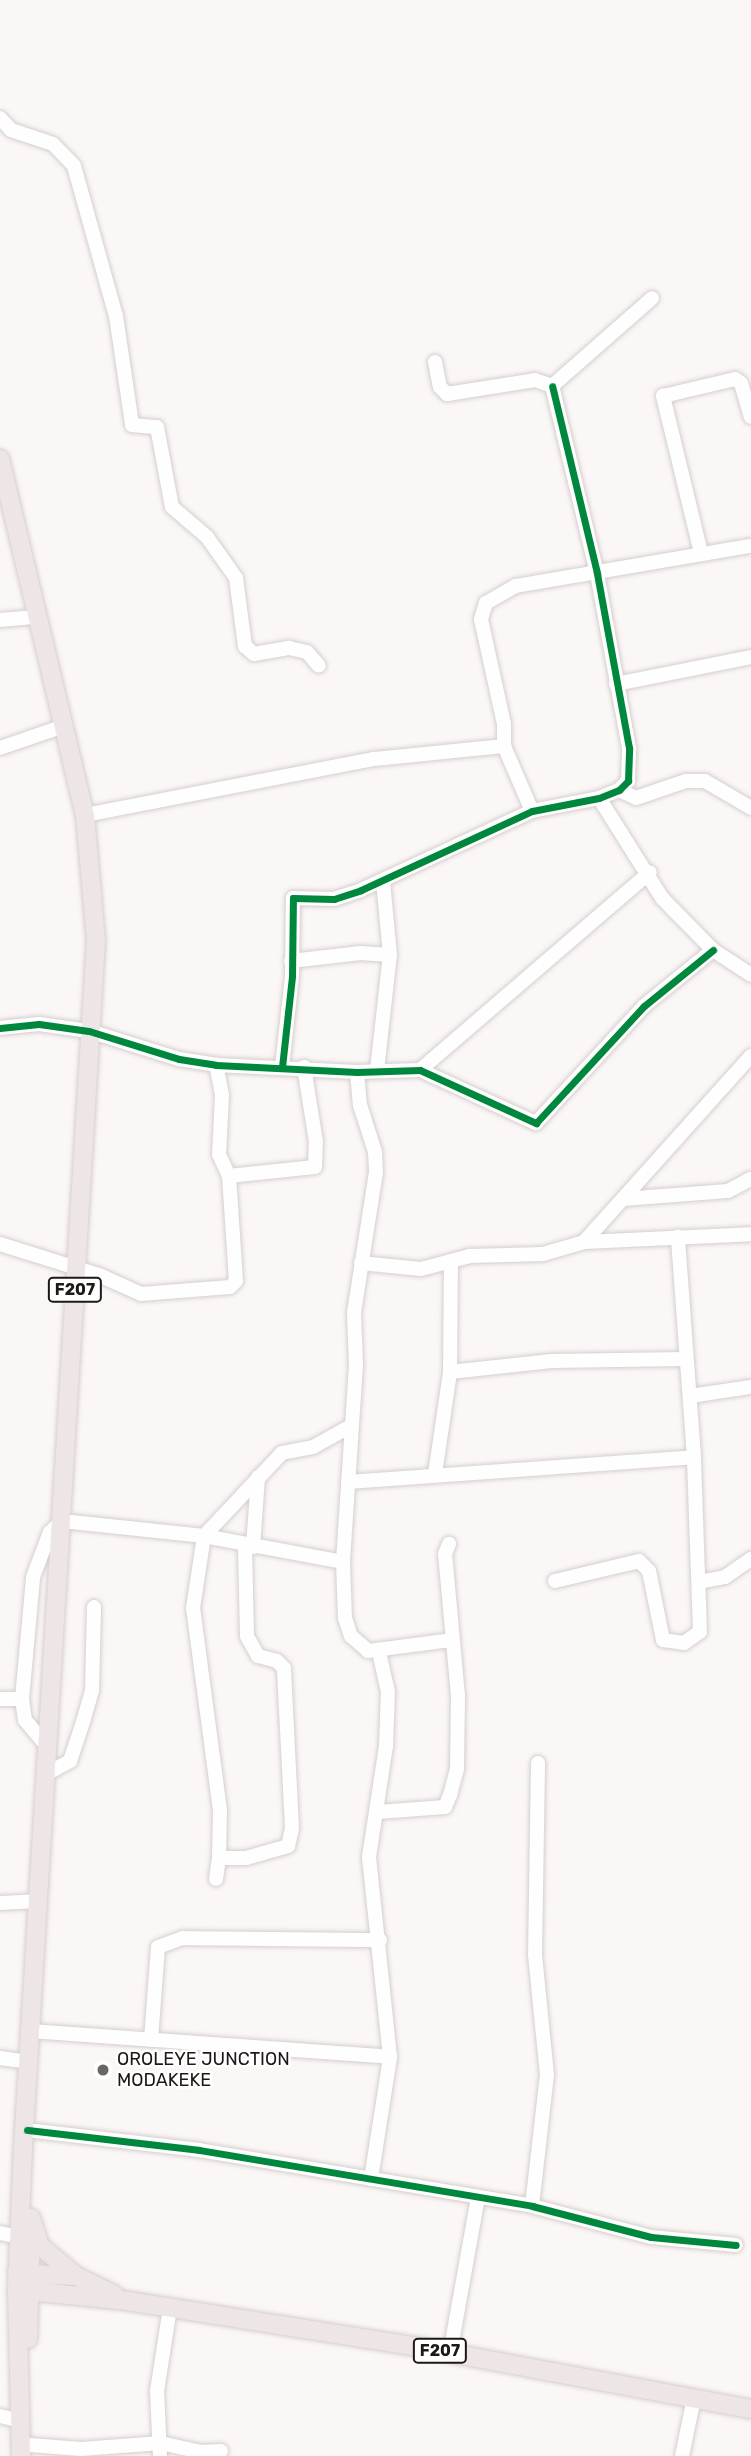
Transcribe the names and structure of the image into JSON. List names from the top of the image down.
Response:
{
  "streets": {
    "main road": ["F207"]
  },
  "places": ["OROLEYE JUNCTION MODAKEKE"]
}
